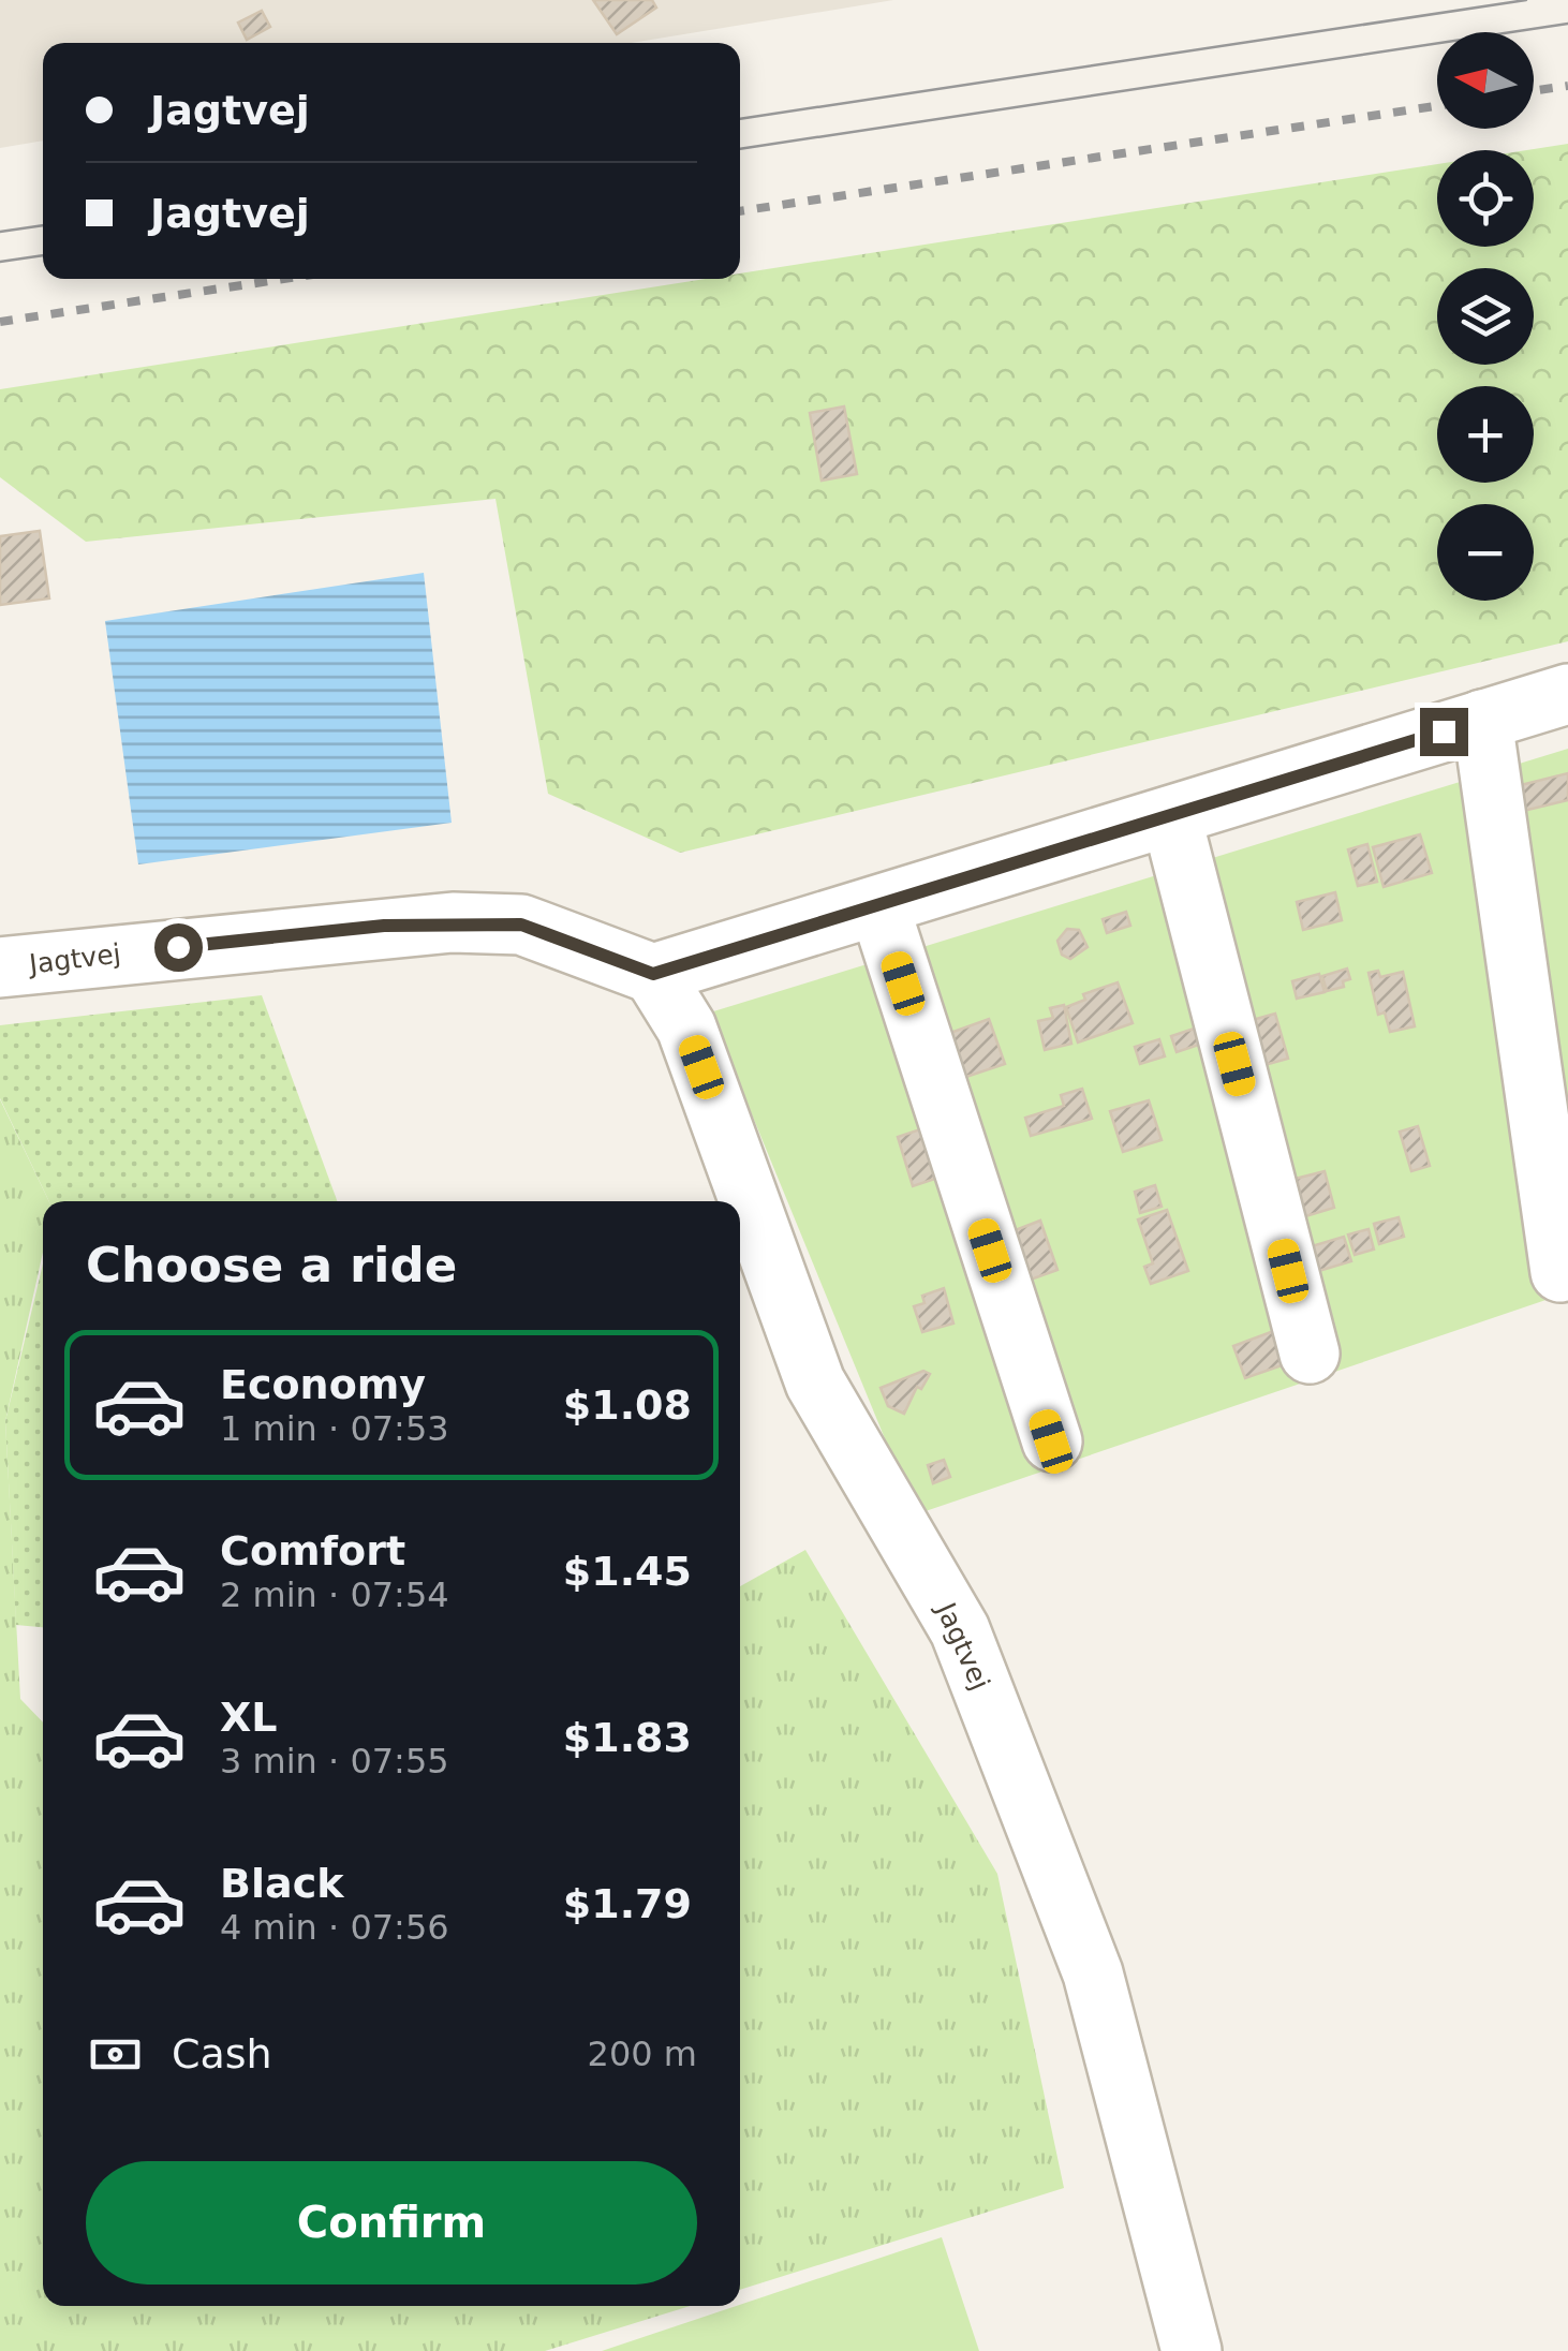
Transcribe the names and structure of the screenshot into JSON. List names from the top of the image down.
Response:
{
  "streets": {
    "street": ["Jagtvej"]
  },
  "north": "left",
  "page": {
    "map_buttons": ["+", "−"],
    "banner": ["Jagtvej", "Jagtvej"],
    "heading": "Choose a ride",
    "list": [
      {
        "name": "Economy",
        "note": "1 min · 07:53",
        "value": "$1.08"
      },
      {
        "name": "Comfort",
        "note": "2 min · 07:54",
        "value": "$1.45"
      },
      {
        "name": "XL",
        "note": "3 min · 07:55",
        "value": "$1.83"
      },
      {
        "name": "Black",
        "note": "4 min · 07:56",
        "value": "$1.79"
      }
    ],
    "pay": ["Cash", "200 m"],
    "buttons": "Confirm"
  }
}
